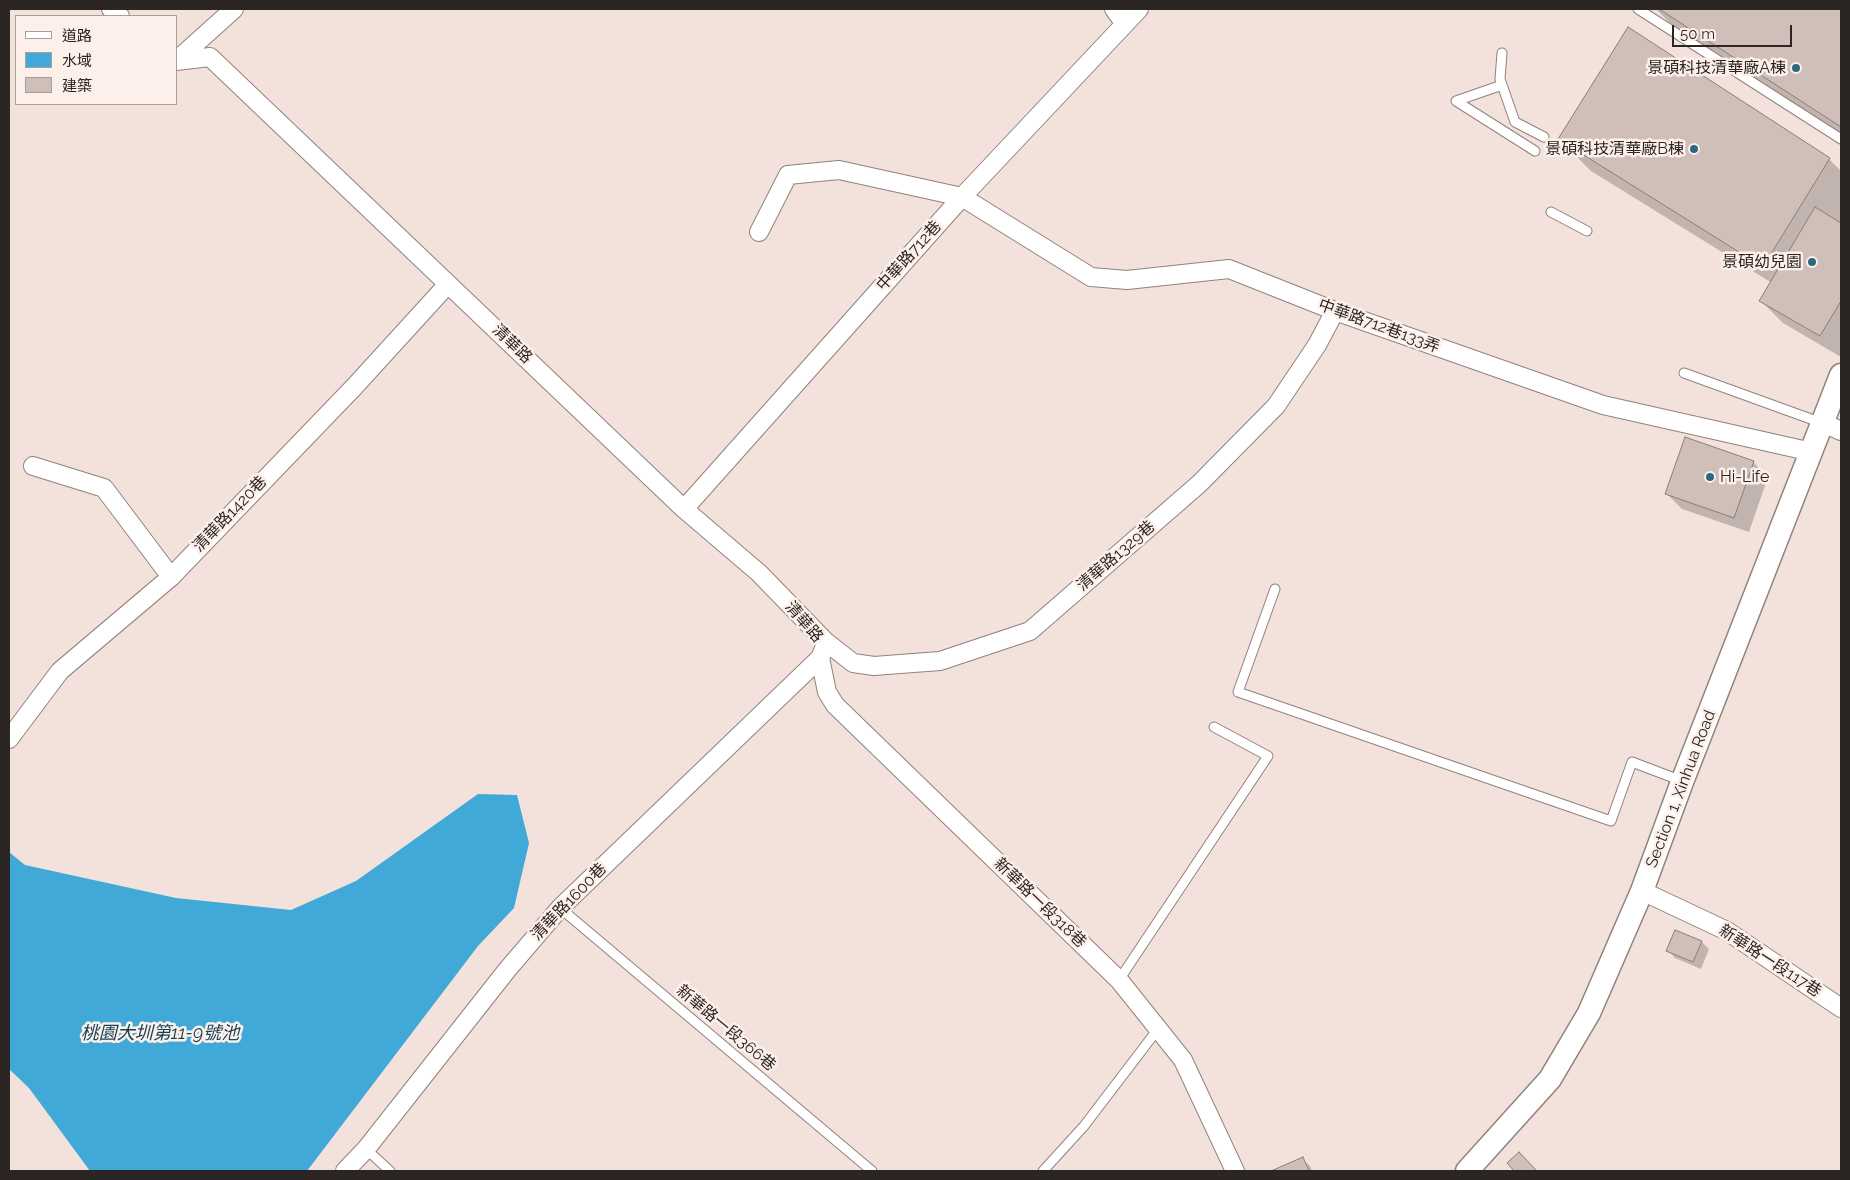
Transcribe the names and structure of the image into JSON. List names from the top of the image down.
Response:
{
  "streets": {
    "street": [
      "中華路712巷",
      "中華路712巷133弄",
      "清華路",
      "清華路1420巷",
      "清華路1329巷",
      "Section 1, Xinhua Road",
      "清華路1600巷",
      "新華路一段318巷",
      "新華路一段117巷"
    ],
    "lane": ["新華路一段366巷"]
  },
  "crossings": [
    ["中華路712巷", "中華路712巷133弄"],
    ["中華路712巷", "清華路"],
    ["中華路712巷133弄", "清華路1329巷"],
    ["中華路712巷133弄", "Section 1, Xinhua Road"],
    ["清華路", "清華路1420巷"],
    ["清華路", "清華路1329巷"],
    ["清華路", "清華路1600巷"],
    ["清華路", "新華路一段318巷"],
    ["Section 1, Xinhua Road", "新華路一段117巷"],
    ["清華路1600巷", "新華路一段318巷"],
    ["清華路1600巷", "新華路一段366巷"]
  ],
  "water": ["桃園大圳第11-9號池"],
  "places": [
    "景碩科技清華廠A棟",
    "景碩科技清華廠B棟",
    "景碩幼兒園",
    "Hi-Life"
  ],
  "legend": ["道路", "水域", "建築"],
  "scale_bar": "50 m"
}
